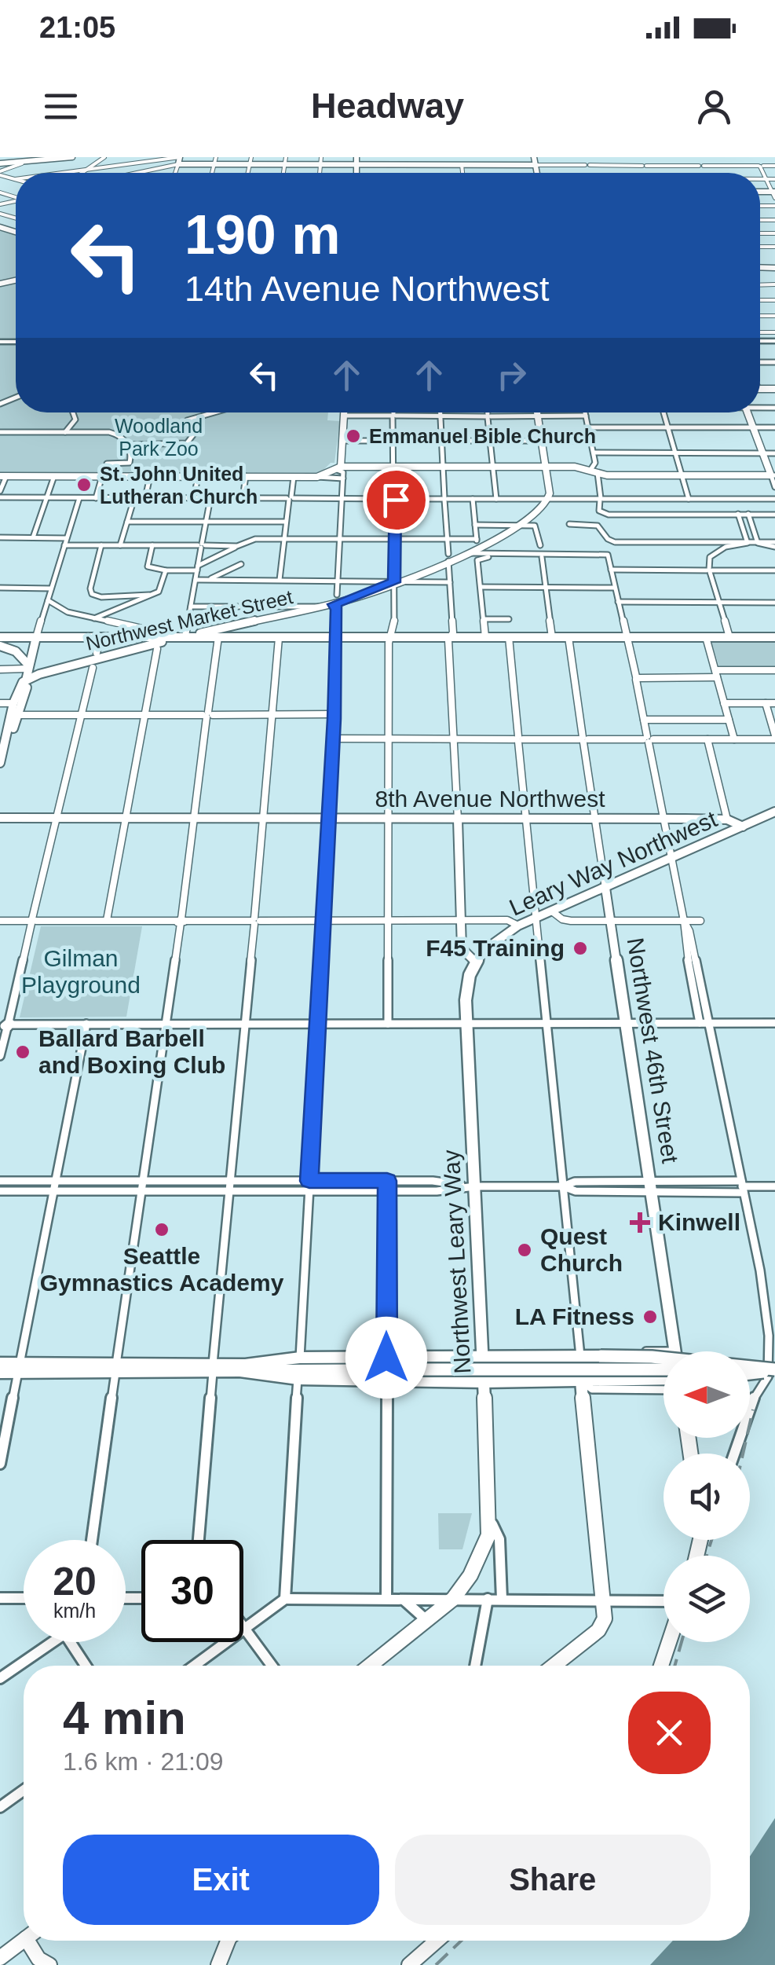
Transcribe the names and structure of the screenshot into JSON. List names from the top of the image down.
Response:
{
  "streets": {
    "street": [
      "Northwest Market Street",
      "8th Avenue Northwest",
      "Leary Way Northwest",
      "Northwest 46th Street",
      "Northwest Leary Way"
    ]
  },
  "crossings": [
    ["8th Avenue Northwest", "Leary Way Northwest"],
    ["8th Avenue Northwest", "Northwest 46th Street"],
    ["Leary Way Northwest", "Northwest 46th Street"],
    ["Leary Way Northwest", "Northwest Leary Way"]
  ],
  "parks": ["Woodland Park Zoo", "Gilman Playground"],
  "places": {
    "other": [
      "Emmanuel Bible Church",
      "St. John United Lutheran Church",
      "F45 Training",
      "Ballard Barbell and Boxing Club",
      "Seattle Gymnastics Academy",
      "Quest Church",
      "LA Fitness"
    ],
    "health": ["Kinwell"]
  },
  "north": "left",
  "page": {
    "status": "21:05",
    "header": "Headway",
    "turn": ["190 m", "14th Avenue Northwest"],
    "speed": "20 km/h",
    "limit": "30",
    "heading": ["4 min", "1.6 km · 21:09"],
    "buttons": ["Exit", "Share"]
  }
}
